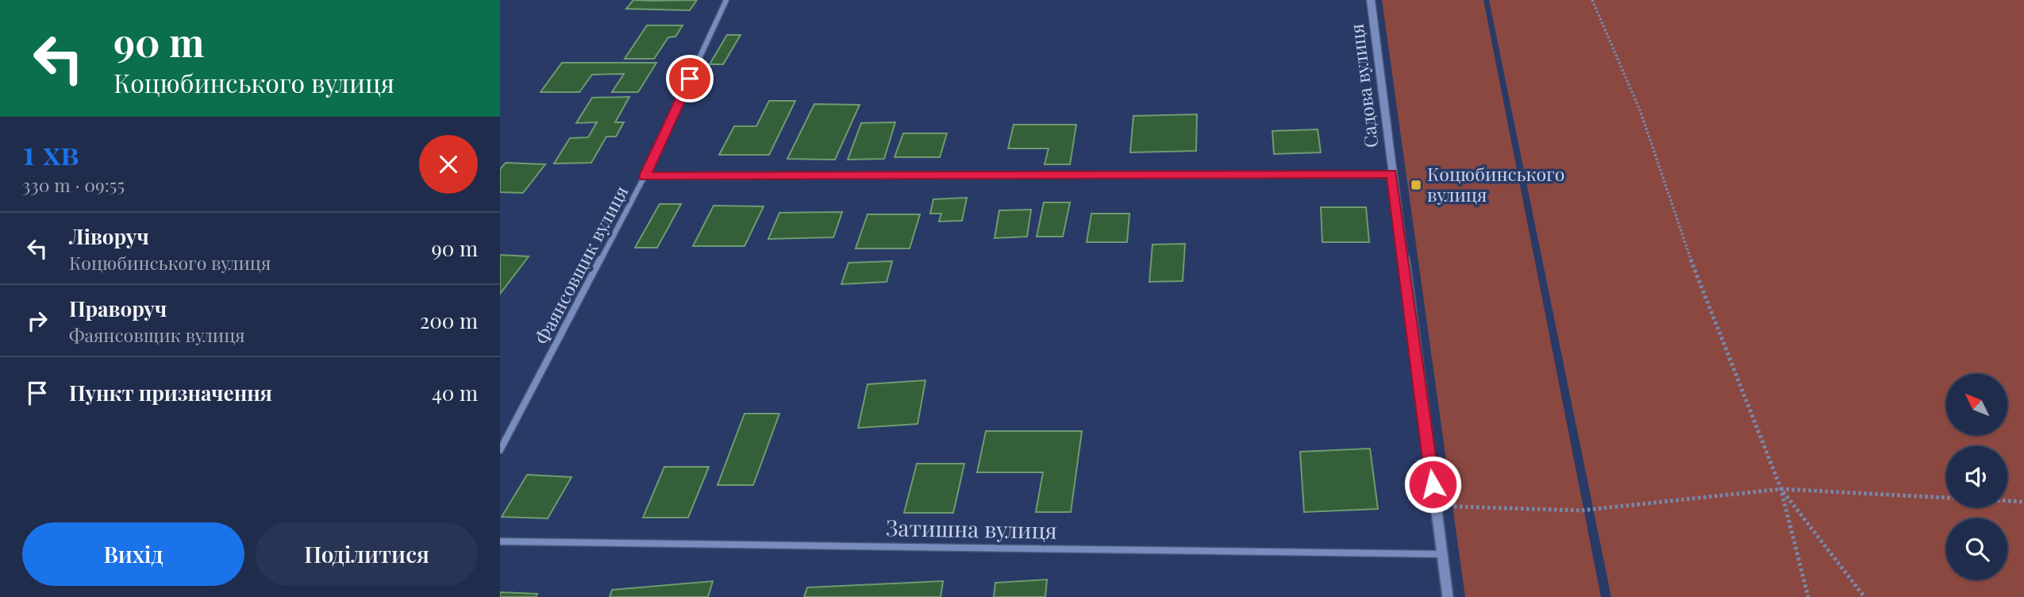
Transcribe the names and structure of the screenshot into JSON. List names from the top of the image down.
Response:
{
  "streets": {
    "street": ["Садова вулиця", "Фаянсовщик вулиця", "Затишна вулиця"]
  },
  "crossings": [
    ["Садова вулиця", "Затишна вулиця"]
  ],
  "places": {
    "transit": ["Коцюбинського вулиця"]
  },
  "north": "top left",
  "page": {
    "turn": ["90 m", "Коцюбинського вулиця"],
    "heading": ["1 хв", "330 m · 09:55"],
    "list": [
      {
        "name": "Ліворуч",
        "note": "Коцюбинського вулиця",
        "value": "90 m"
      },
      {
        "name": "Праворуч",
        "note": "Фаянсовщик вулиця",
        "value": "200 m"
      },
      {
        "name": "Пункт призначення",
        "value": "40 m"
      }
    ],
    "buttons": ["Вихід", "Поділитися"]
  }
}
